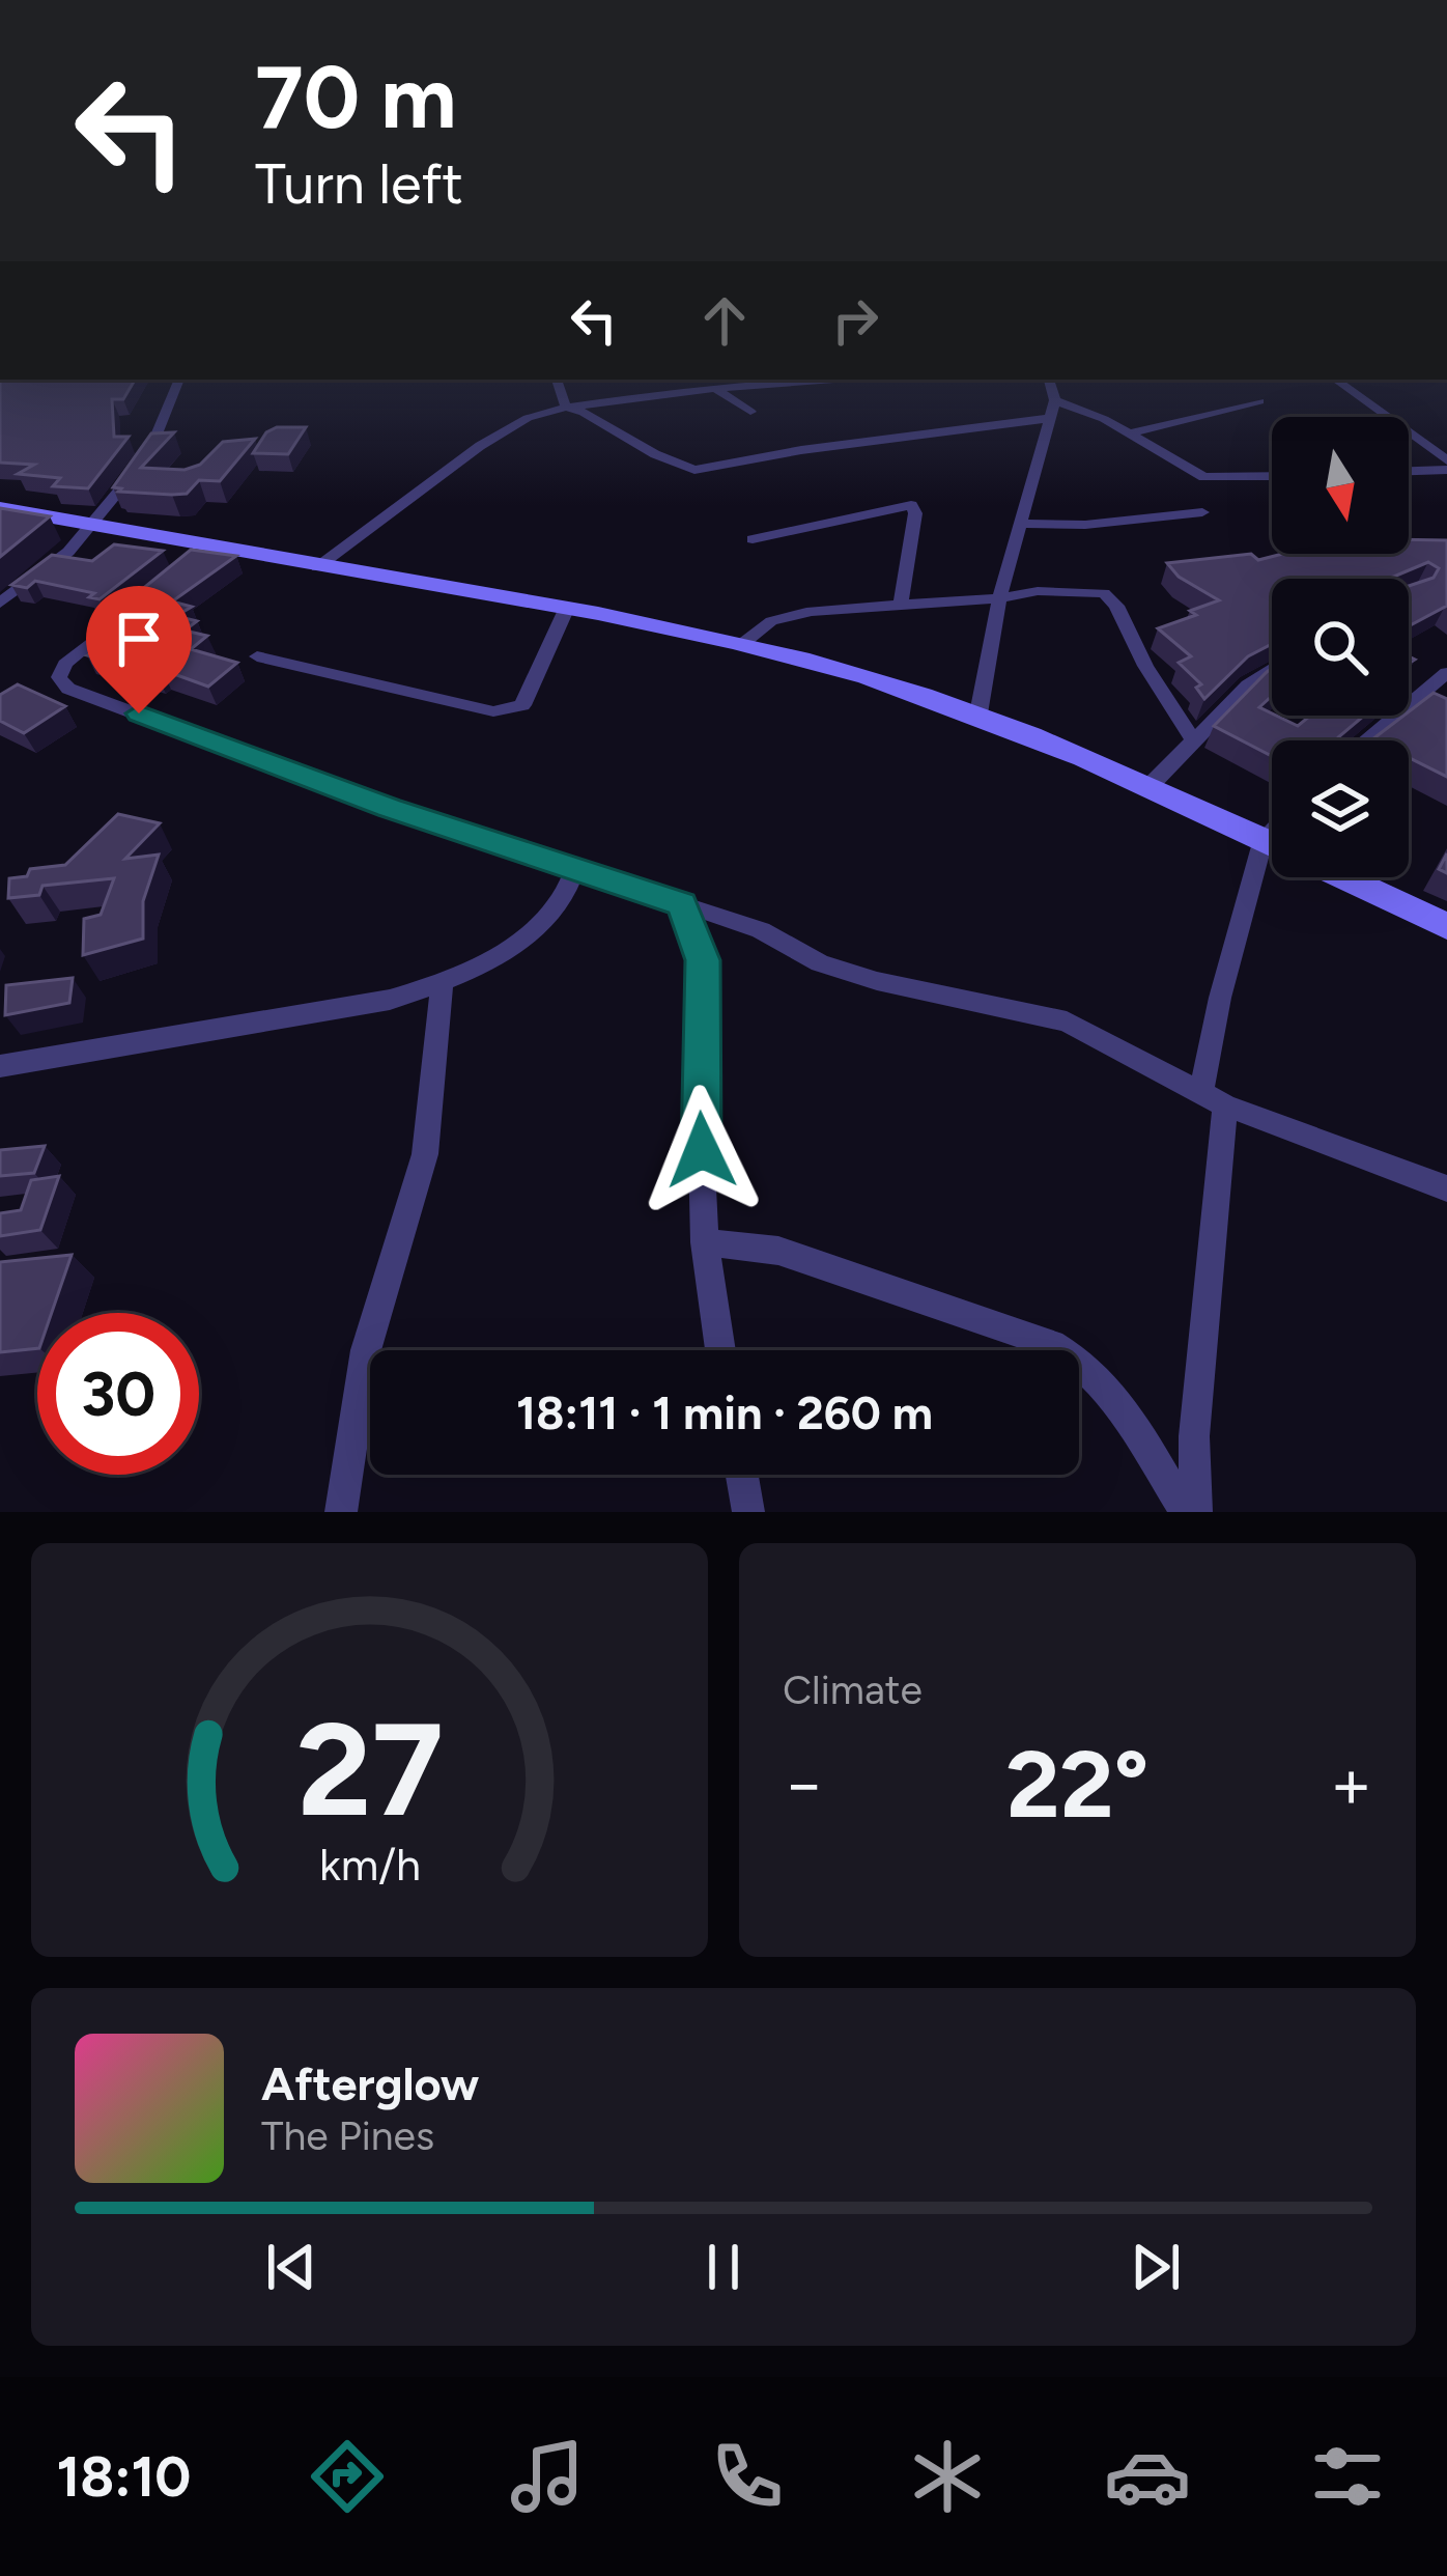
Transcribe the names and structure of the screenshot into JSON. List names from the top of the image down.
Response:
{
  "north": "bottom",
  "page": {
    "turn": ["70 m", "Turn left"],
    "limit": "30",
    "trip": "18:11 · 1 min · 260 m",
    "tile": "Climate",
    "heat": ["−", "22°", "+"],
    "song": ["Afterglow", "The Pines"],
    "tabs": "18:10",
    "gauge": ["27", "km/h"]
  }
}
